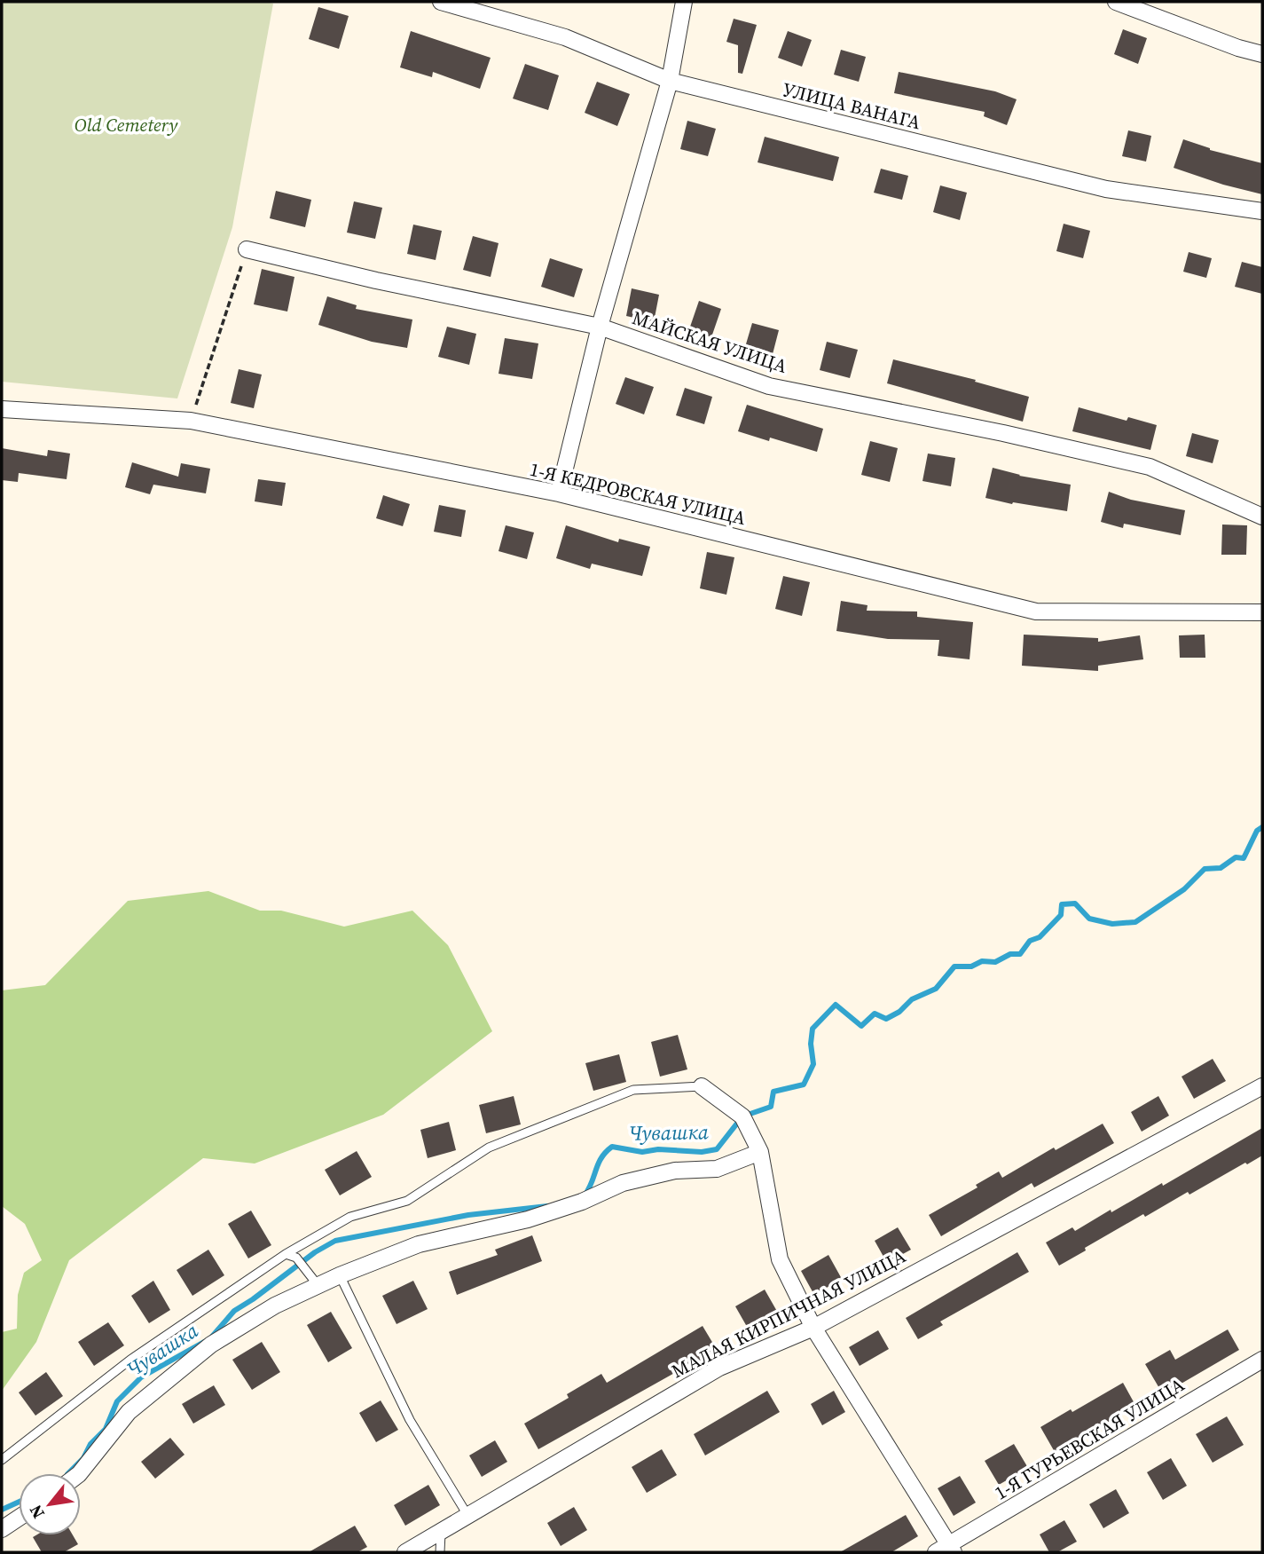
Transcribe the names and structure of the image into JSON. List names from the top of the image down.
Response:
{
  "streets": {
    "street": [
      "УЛИЦА ВАНАГА",
      "МАЙСКАЯ УЛИЦА",
      "1-Я КЕДРОВСКАЯ УЛИЦА",
      "МАЛАЯ КИРПИЧНАЯ УЛИЦА",
      "1-Я ГУРЬЕВСКАЯ УЛИЦА"
    ]
  },
  "water": ["Чувашка"],
  "parks": ["Old Cemetery"],
  "north": "bottom left"
}
